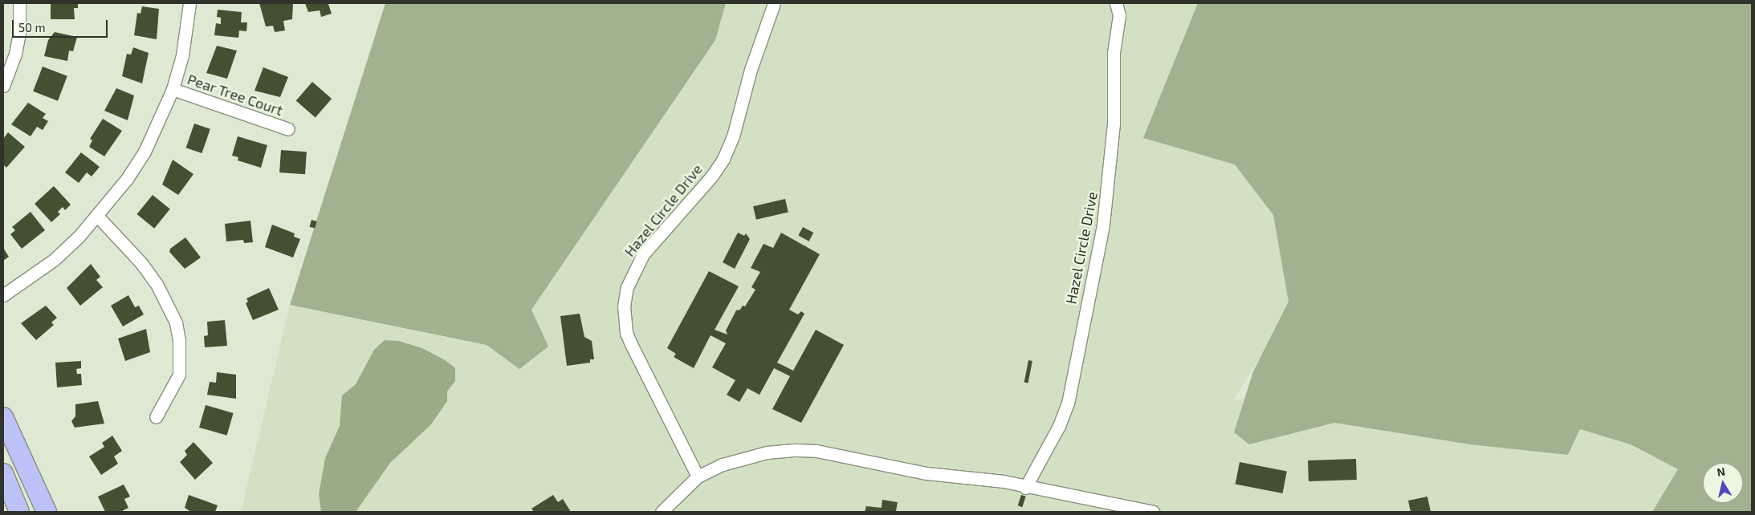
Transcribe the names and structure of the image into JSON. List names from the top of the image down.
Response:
{
  "streets": {
    "street": ["Pear Tree Court", "Hazel Circle Drive"]
  },
  "scale_bar": "50 m",
  "north": "top"
}
